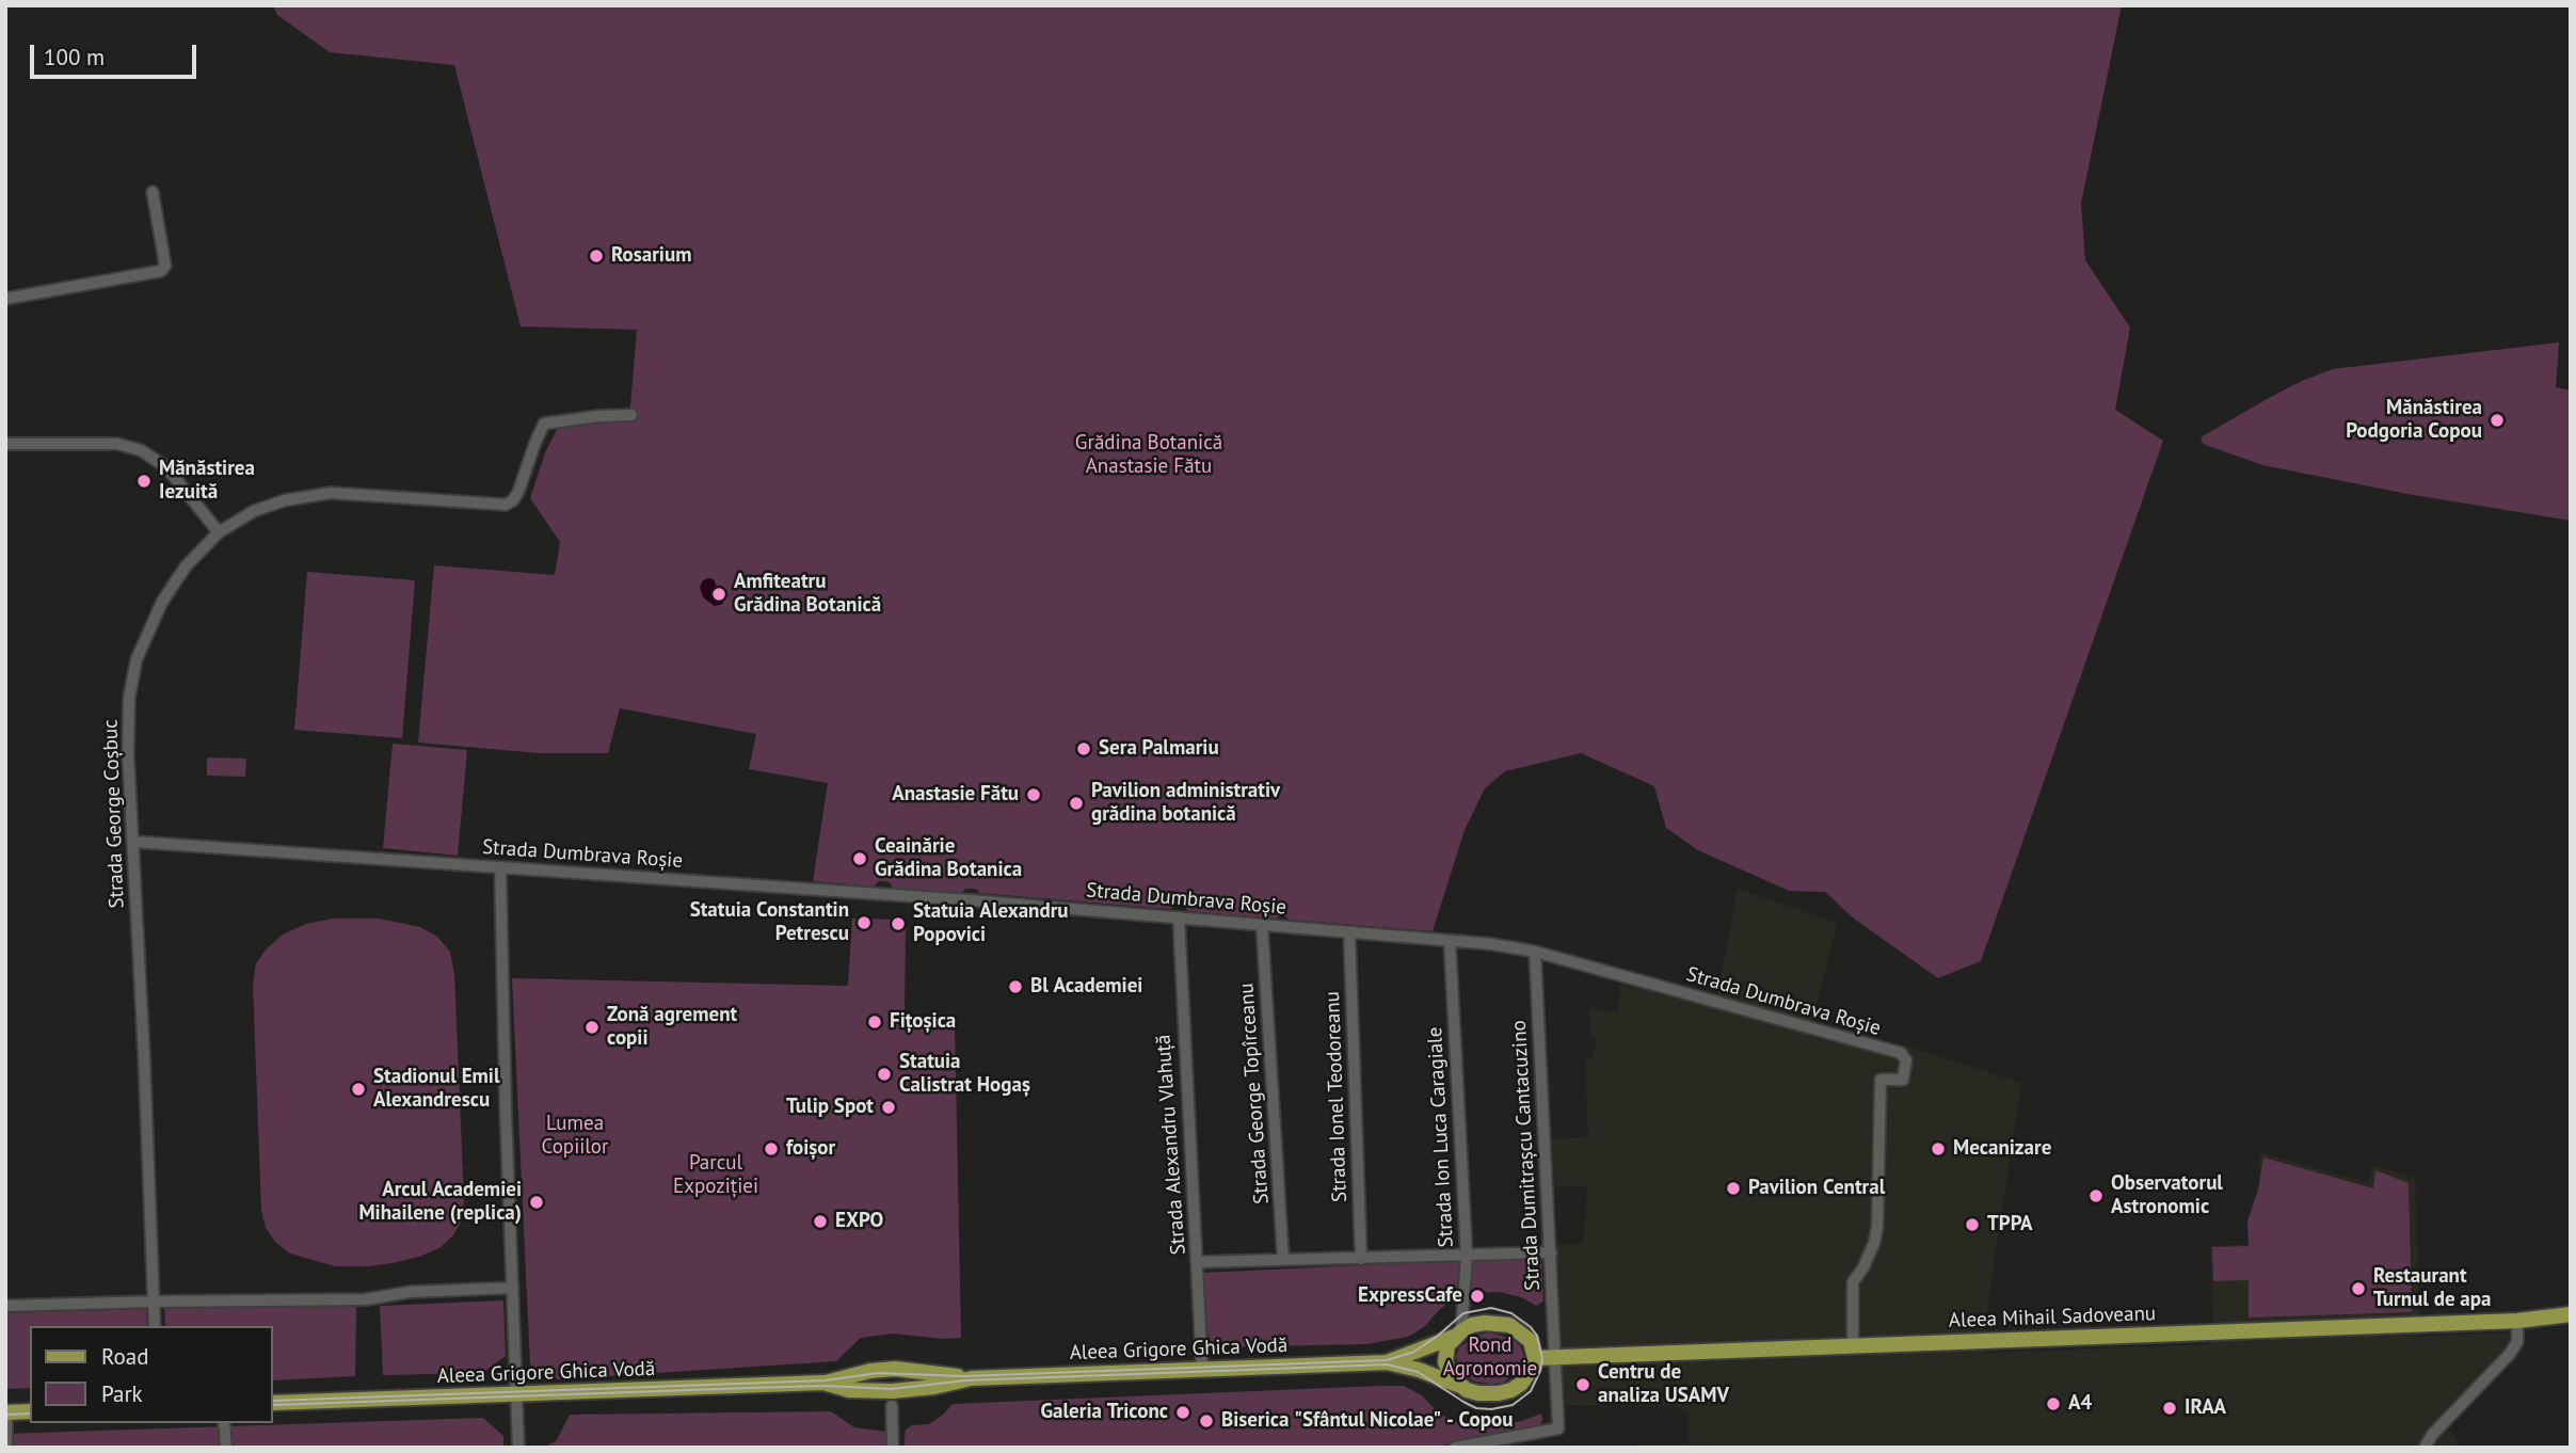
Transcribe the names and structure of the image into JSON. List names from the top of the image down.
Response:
{
  "streets": {
    "main road": ["Aleea Mihail Sadoveanu", "Aleea Grigore Ghica Vodă"],
    "street": [
      "Strada George Coșbuc",
      "Strada Dumbrava Roșie",
      "Strada George Topîrceanu",
      "Strada Ionel Teodoreanu",
      "Strada Ion Luca Caragiale",
      "Strada Alexandru Vlahuță",
      "Strada Dumitrașcu Cantacuzino"
    ]
  },
  "crossings": [
    ["Strada George Coșbuc", "Strada Dumbrava Roșie"],
    ["Strada Dumbrava Roșie", "Strada George Topîrceanu"],
    ["Strada Dumbrava Roșie", "Strada Ionel Teodoreanu"],
    ["Strada Dumbrava Roșie", "Strada Ion Luca Caragiale"],
    ["Strada Dumbrava Roșie", "Strada Alexandru Vlahuță"],
    ["Strada Dumbrava Roșie", "Strada Dumitrașcu Cantacuzino"],
    ["Strada Dumbrava Roșie", "Aleea Mihail Sadoveanu"],
    ["Strada Ion Luca Caragiale", "Aleea Mihail Sadoveanu"],
    ["Strada Ion Luca Caragiale", "Aleea Grigore Ghica Vodă"],
    ["Strada Alexandru Vlahuță", "Aleea Grigore Ghica Vodă"],
    ["Strada Dumitrașcu Cantacuzino", "Aleea Mihail Sadoveanu"],
    ["Aleea Mihail Sadoveanu", "Aleea Grigore Ghica Vodă"]
  ],
  "parks": [
    "Grădina Botanică Anastasie Fătu",
    "Lumea Copiilor",
    "Parcul Expoziției",
    "Rond Agronomie"
  ],
  "places": [
    "Rosarium",
    "Mănăstirea Podgoria Copou",
    "Mănăstirea Iezuită",
    "Amfiteatru Grădina Botanică",
    "Sera Palmariu",
    "Anastasie Fătu",
    "Pavilion administrativ grădina botanică",
    "Ceainărie Grădina Botanica",
    "Statuia Constantin Petrescu",
    "Statuia Alexandru Popovici",
    "Bl Academiei",
    "Fițoșica",
    "Zonă agrement copii",
    "Statuia Calistrat Hogaș",
    "Stadionul Emil Alexandrescu",
    "Tulip Spot",
    "foișor",
    "Mecanizare",
    "Pavilion Central",
    "Observatorul Astronomic",
    "Arcul Academiei Mihailene (replica)",
    "EXPO",
    "TPPA",
    "Restaurant Turnul de apa",
    "ExpressCafe",
    "Centru de analiza USAMV",
    "A4",
    "IRAA",
    "Galeria Triconc",
    "Biserica \"Sfântul Nicolae\" - Copou"
  ],
  "legend": ["Road", "Park"],
  "scale_bar": "100 m"
}
